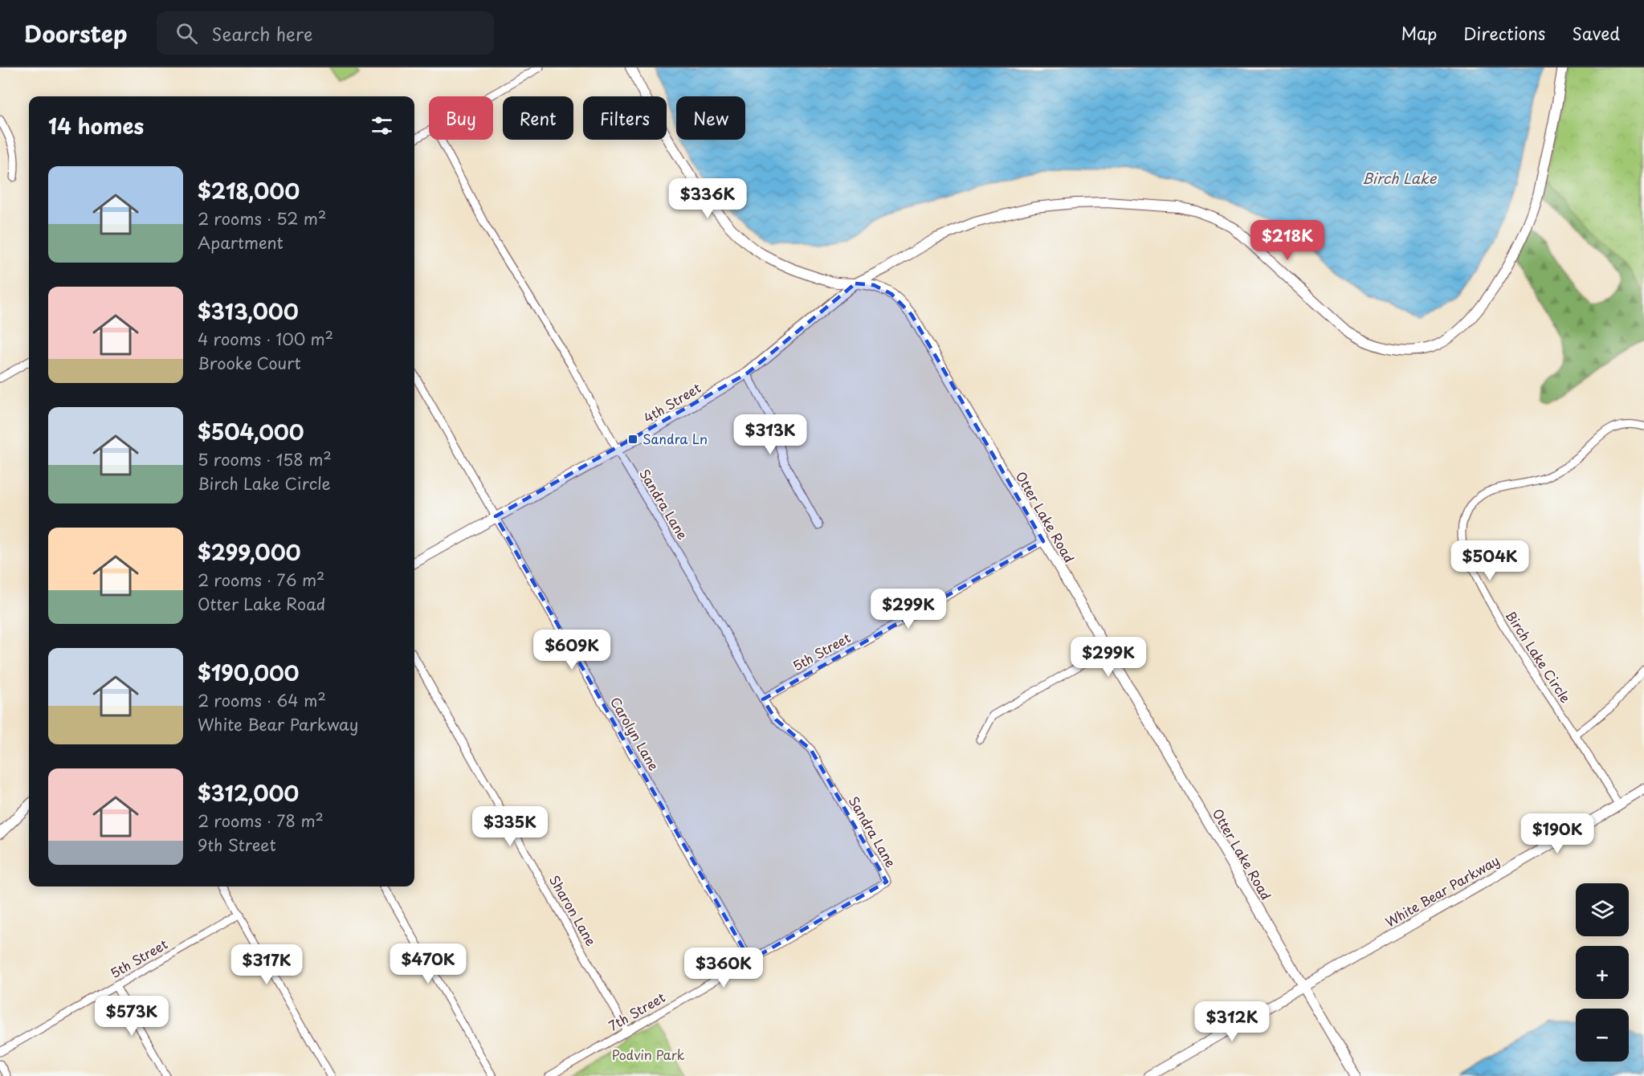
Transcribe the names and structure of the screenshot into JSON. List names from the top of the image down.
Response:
{
  "streets": {
    "street": [
      "4th Street",
      "Sandra Lane",
      "Otter Lake Road",
      "5th Street",
      "Birch Lake Circle",
      "Carolyn Lane",
      "White Bear Parkway",
      "Sharon Lane",
      "7th Street"
    ]
  },
  "crossings": [
    ["4th Street", "Sandra Lane"],
    ["4th Street", "Otter Lake Road"],
    ["4th Street", "Carolyn Lane"],
    ["Sandra Lane", "5th Street"],
    ["Sandra Lane", "7th Street"],
    ["Otter Lake Road", "5th Street"],
    ["Otter Lake Road", "White Bear Parkway"],
    ["Birch Lake Circle", "White Bear Parkway"],
    ["Carolyn Lane", "7th Street"],
    ["Sharon Lane", "7th Street"]
  ],
  "water": ["Birch Lake"],
  "parks": ["Podvin Park"],
  "places": {
    "transit": ["Sandra Ln"]
  },
  "page": {
    "header": "Doorstep",
    "search": "Search here",
    "nav": ["Map", "Directions", "Saved"],
    "chip": [
      "Buy",
      "Rent",
      "Filters",
      "New"
    ],
    "heading": "14 homes",
    "list": [
      {
        "name": "$218,000",
        "note": "2 rooms · 52 m² · Apartment"
      },
      {
        "name": "$313,000",
        "note": "4 rooms · 100 m² · Brooke Court"
      },
      {
        "name": "$504,000",
        "note": "5 rooms · 158 m² · Birch Lake Circle"
      },
      {
        "name": "$299,000",
        "note": "2 rooms · 76 m² · Otter Lake Road"
      },
      {
        "name": "$190,000",
        "note": "2 rooms · 64 m² · White Bear Parkway"
      },
      {
        "name": "$312,000",
        "note": "2 rooms · 78 m² · 9th Street"
      }
    ],
    "price": [
      "$336K",
      "$218K",
      "$313K",
      "$504K",
      "$299K",
      "$609K",
      "$299K",
      "$335K",
      "$190K",
      "$470K",
      "$317K",
      "$360K",
      "$573K",
      "$312K"
    ],
    "map_buttons": ["+", "−"]
  }
}
